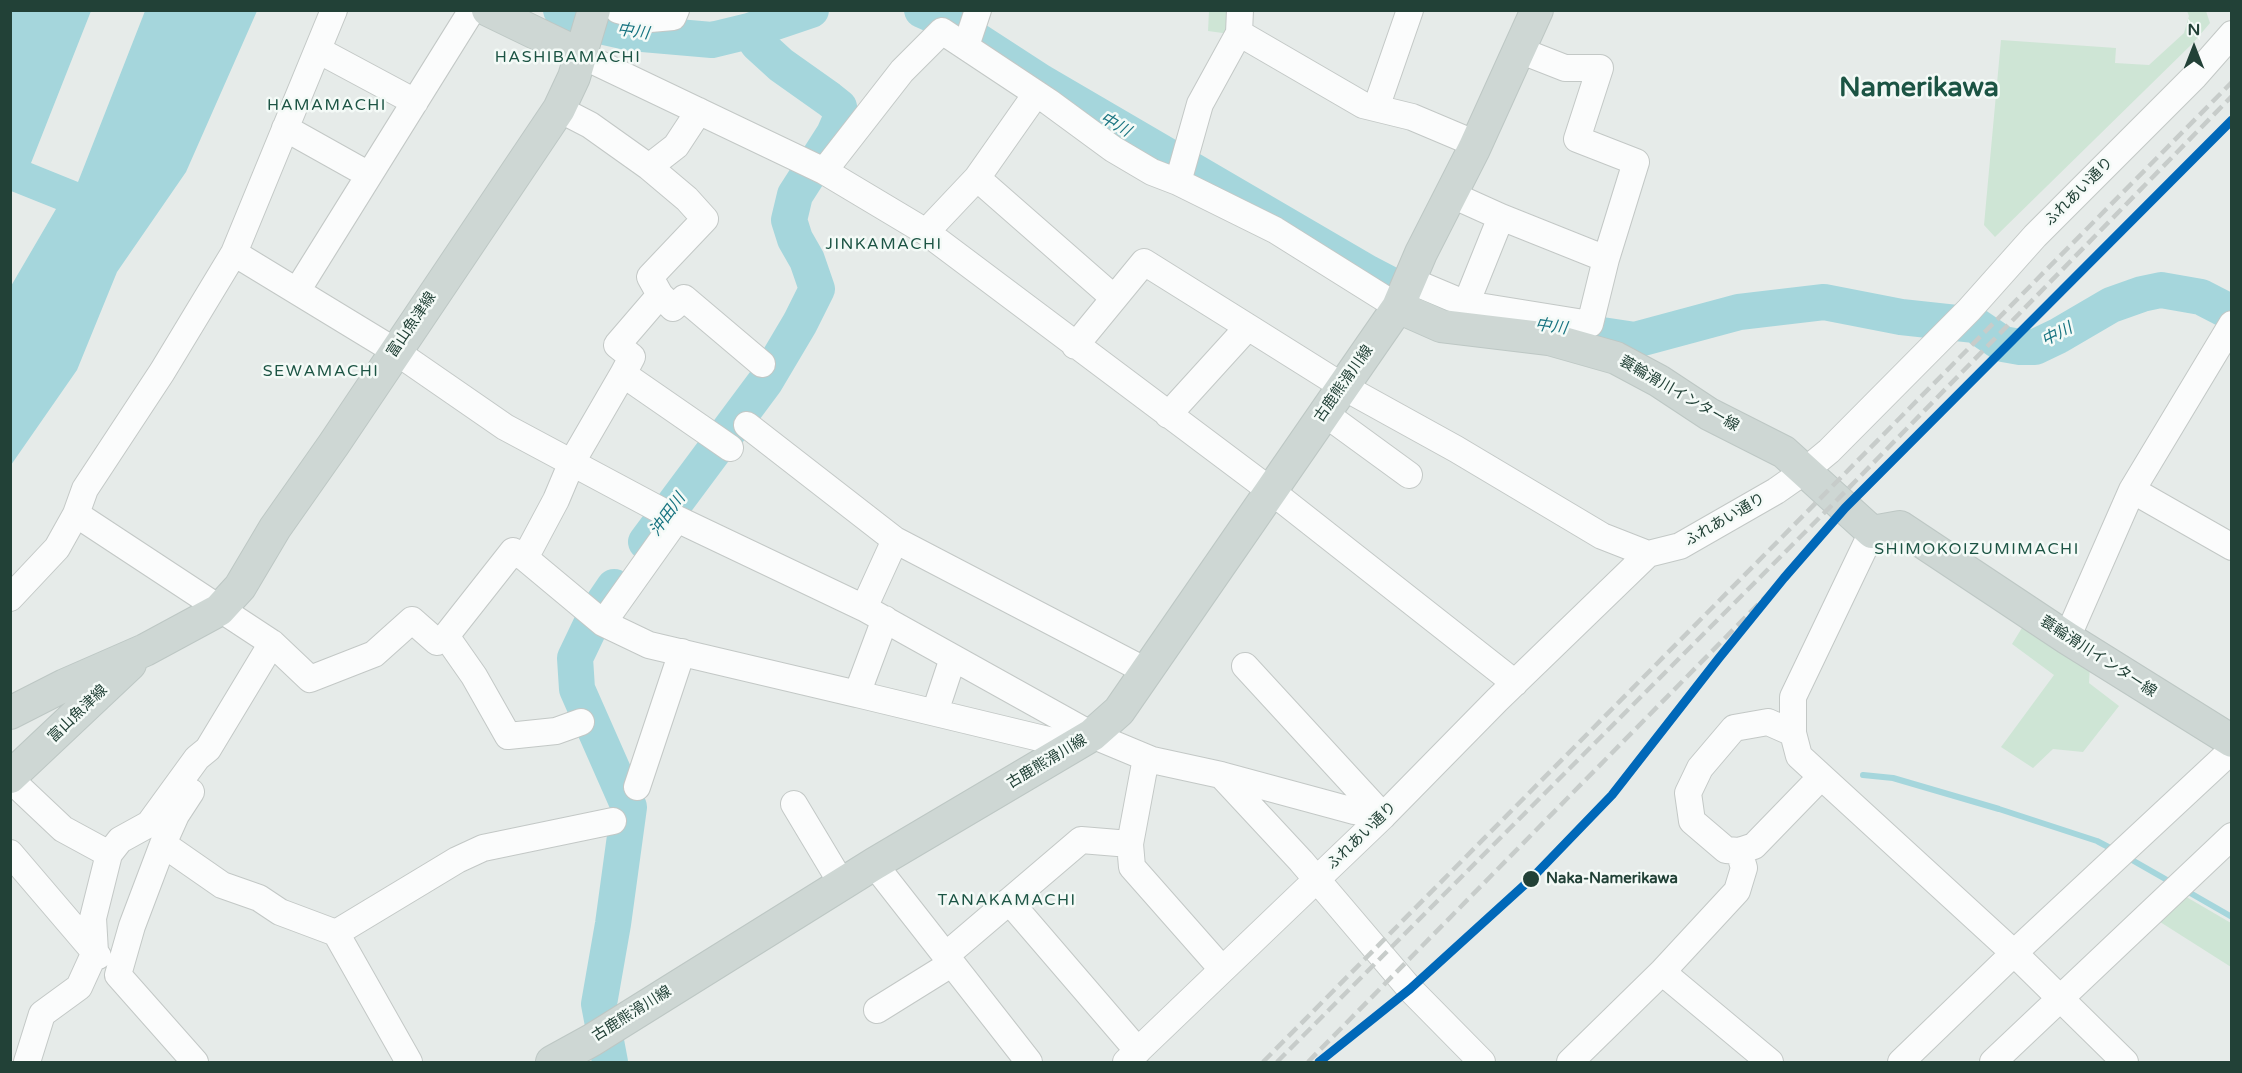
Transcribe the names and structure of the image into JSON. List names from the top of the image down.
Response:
{
  "streets": {
    "main road": ["富山魚津線", "古鹿熊滑川線", "蓑輪滑川インター線"],
    "street": ["ふれあい通り"]
  },
  "crossings": [
    ["ふれあい通り", "蓑輪滑川インター線"],
    ["古鹿熊滑川線", "蓑輪滑川インター線"]
  ],
  "districts": [
    "HASHIBAMACHI",
    "Namerikawa",
    "HAMAMACHI",
    "JINKAMACHI",
    "SEWAMACHI",
    "SHIMOKOIZUMIMACHI",
    "TANAKAMACHI"
  ],
  "water": ["中川", "沖田川"],
  "places": ["Naka-Namerikawa"],
  "north": "top"
}
